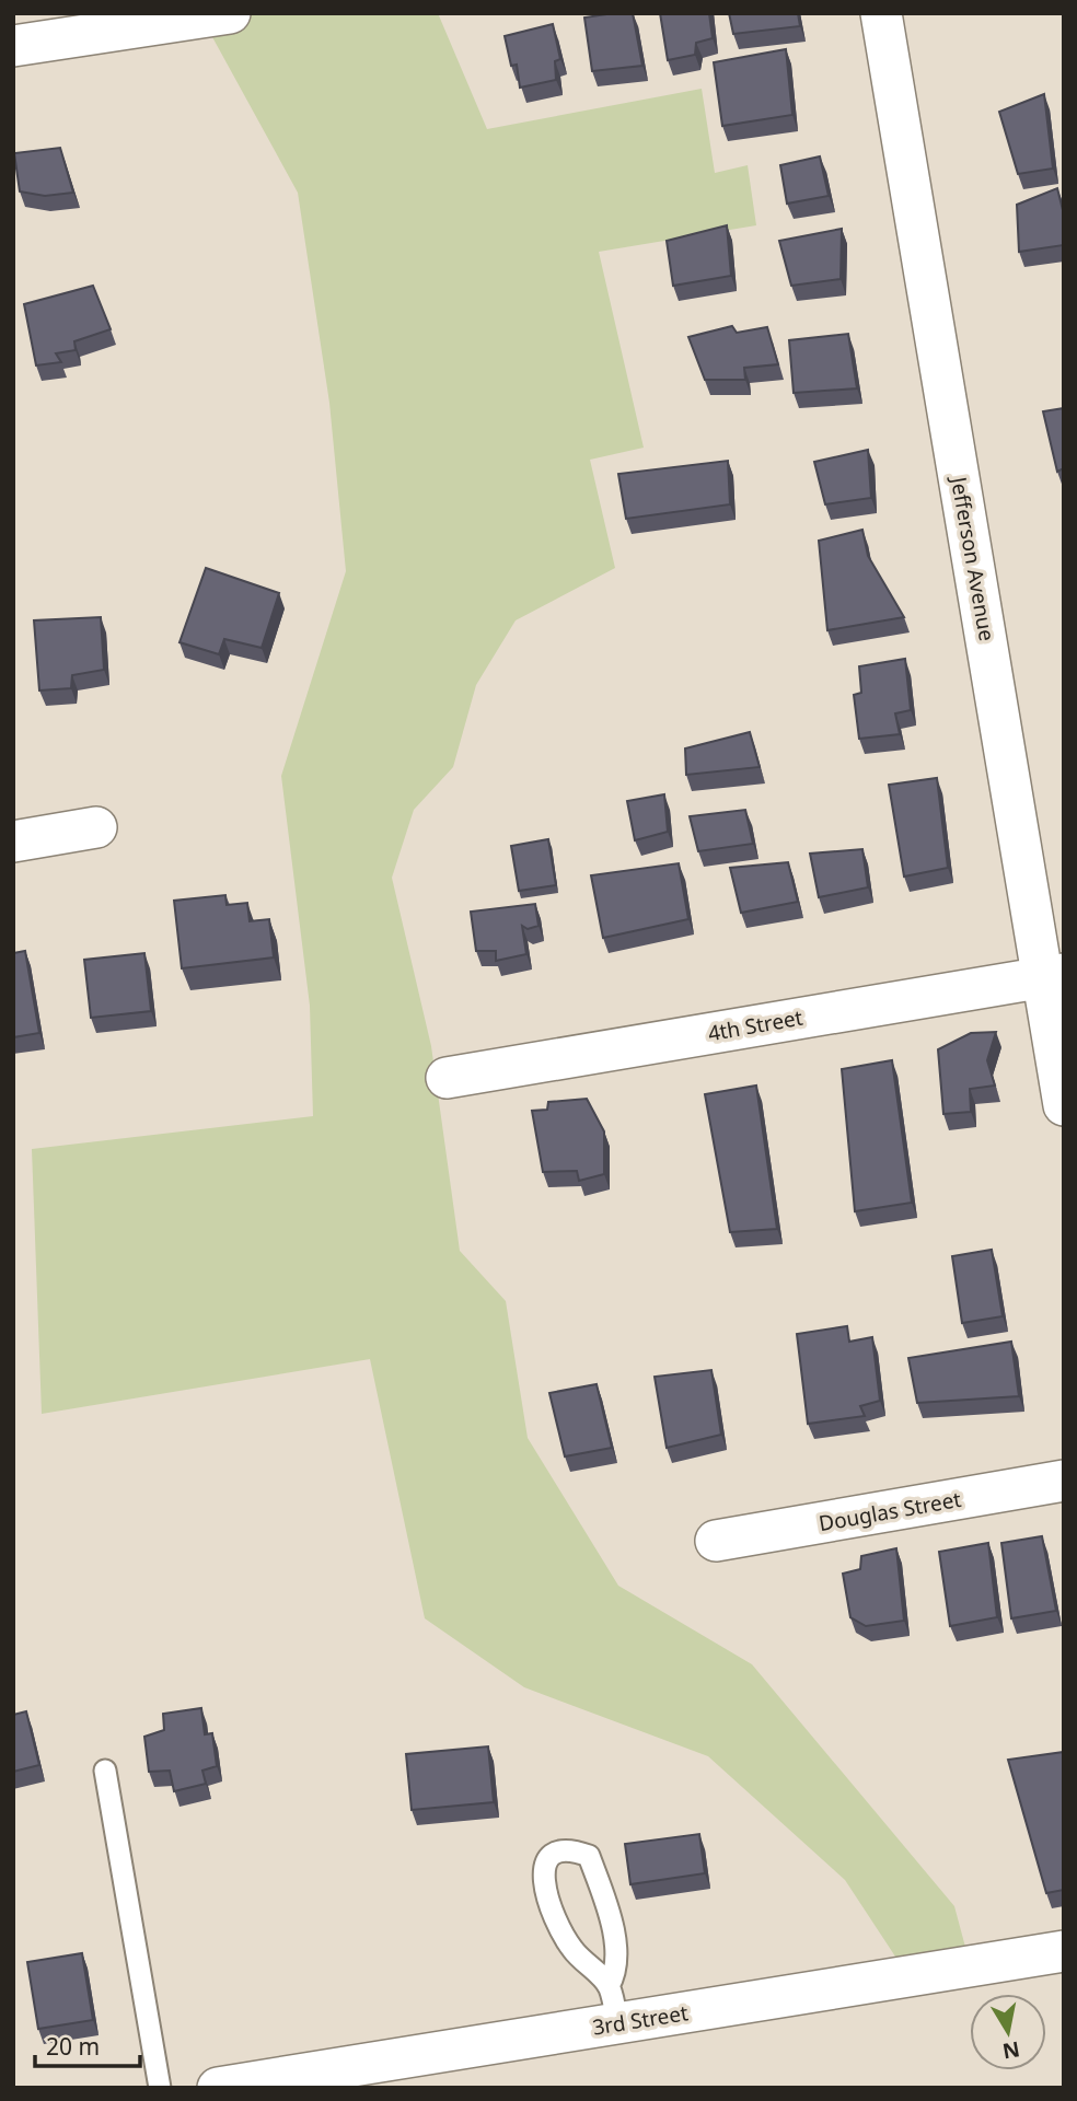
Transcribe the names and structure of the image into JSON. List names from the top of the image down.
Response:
{
  "streets": {
    "street": [
      "Jefferson Avenue",
      "4th Street",
      "Douglas Street",
      "3rd Street"
    ]
  },
  "crossings": [
    ["Jefferson Avenue", "4th Street"]
  ],
  "scale_bar": "20 m",
  "north": "bottom"
}
